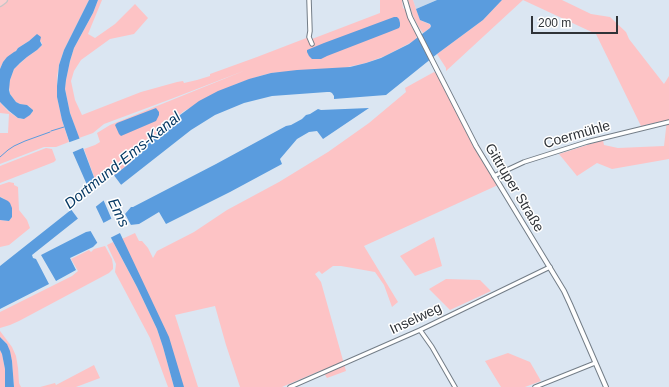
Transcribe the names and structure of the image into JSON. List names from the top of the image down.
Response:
{
  "streets": {
    "street": ["Coermühle", "Gittruper Straße", "Inselweg"]
  },
  "crossings": [
    ["Coermühle", "Gittruper Straße"],
    ["Gittruper Straße", "Inselweg"]
  ],
  "water": ["Dortmund-Ems-Kanal", "Ems"],
  "scale_bar": "200 m"
}
